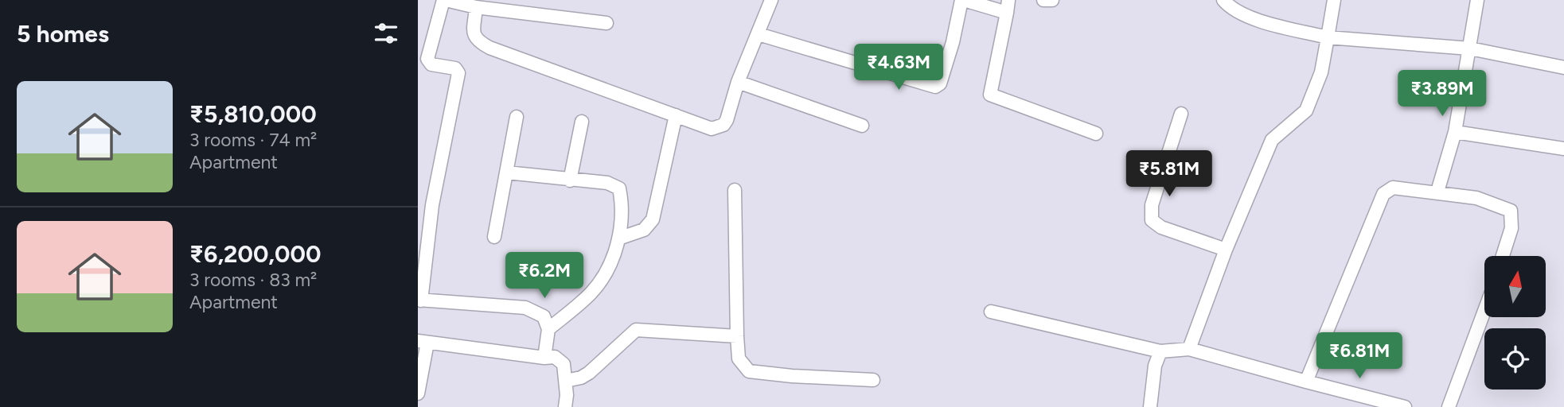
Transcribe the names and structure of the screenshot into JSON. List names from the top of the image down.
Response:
{
  "north": "top",
  "page": {
    "heading": "5 homes",
    "price": [
      "₹4.63M",
      "₹3.89M",
      "₹5.81M",
      "₹6.2M",
      "₹6.81M"
    ],
    "list": [
      {
        "name": "₹5,810,000",
        "note": "3 rooms · 74 m² · Apartment"
      },
      {
        "name": "₹6,200,000",
        "note": "3 rooms · 83 m² · Apartment"
      }
    ]
  }
}
